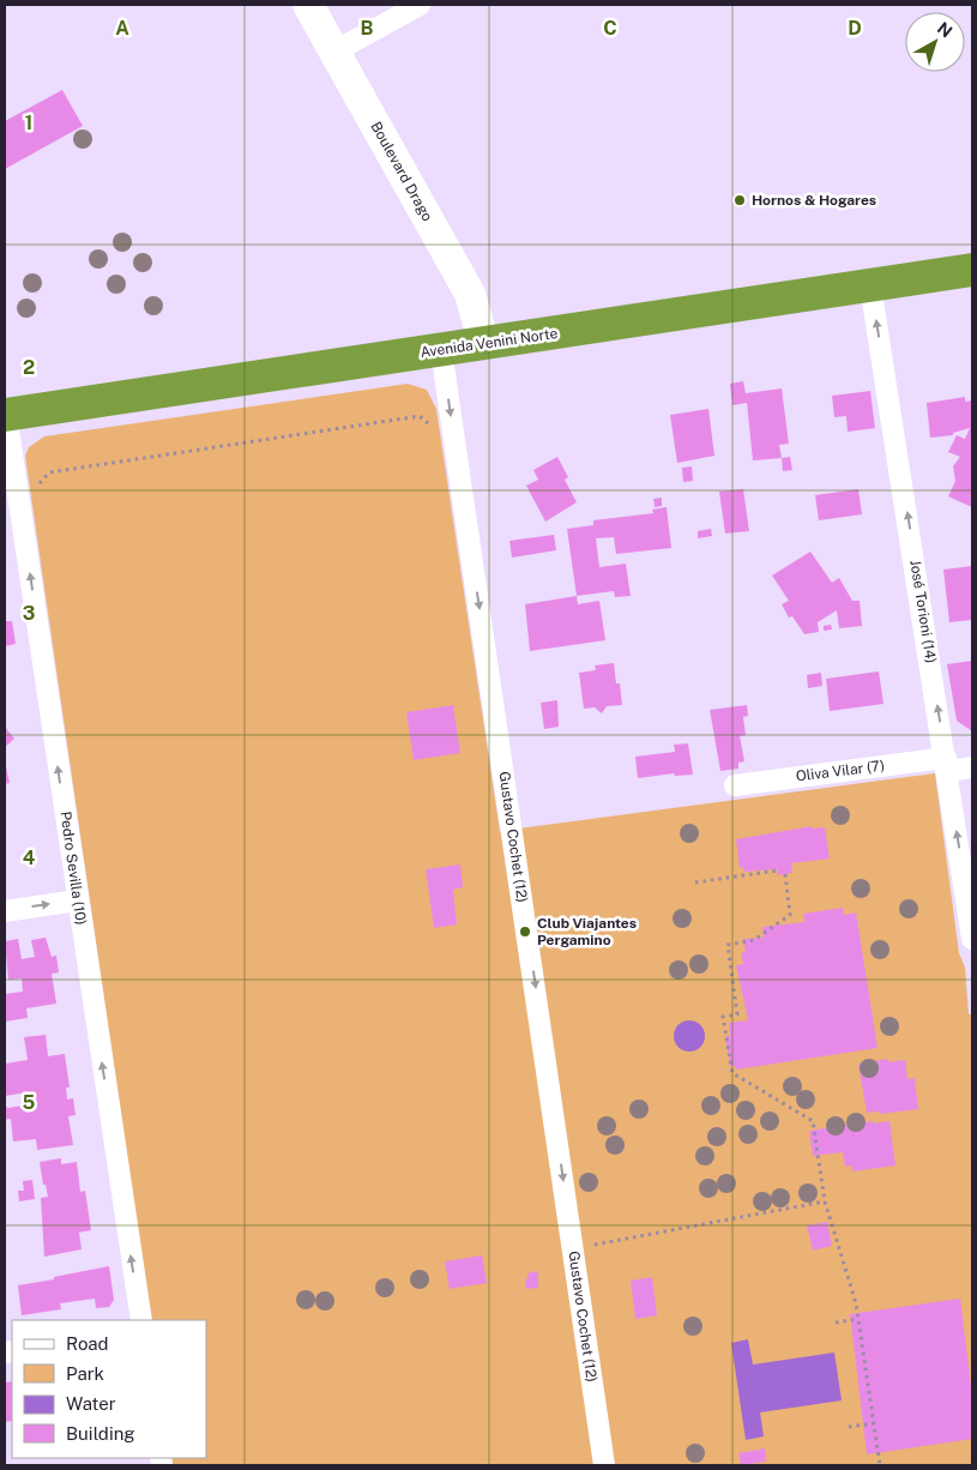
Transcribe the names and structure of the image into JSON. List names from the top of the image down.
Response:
{
  "streets": {
    "highway": ["Avenida Venini Norte"],
    "main road": ["Boulevard Drago"],
    "street": [
      "José Torioni (14)",
      "Oliva Vilar (7)",
      "Gustavo Cochet (12)",
      "Pedro Sevilla (10)"
    ]
  },
  "crossings": [
    ["Boulevard Drago", "Avenida Venini Norte"],
    ["Avenida Venini Norte", "José Torioni (14)"],
    ["Avenida Venini Norte", "Gustavo Cochet (12)"],
    ["Avenida Venini Norte", "Pedro Sevilla (10)"],
    ["José Torioni (14)", "Oliva Vilar (7)"]
  ],
  "one_way": ["José Torioni (14)", "Gustavo Cochet (12)", "Pedro Sevilla (10)"],
  "places": ["Hornos & Hogares", "Club Viajantes Pergamino"],
  "legend": [
    "Road",
    "Park",
    "Water",
    "Building"
  ],
  "north": "top right",
  "grid": {
    "columns": [
      "A",
      "B",
      "C",
      "D"
    ],
    "rows": [
      "1",
      "2",
      "3",
      "4",
      "5"
    ]
  }
}
